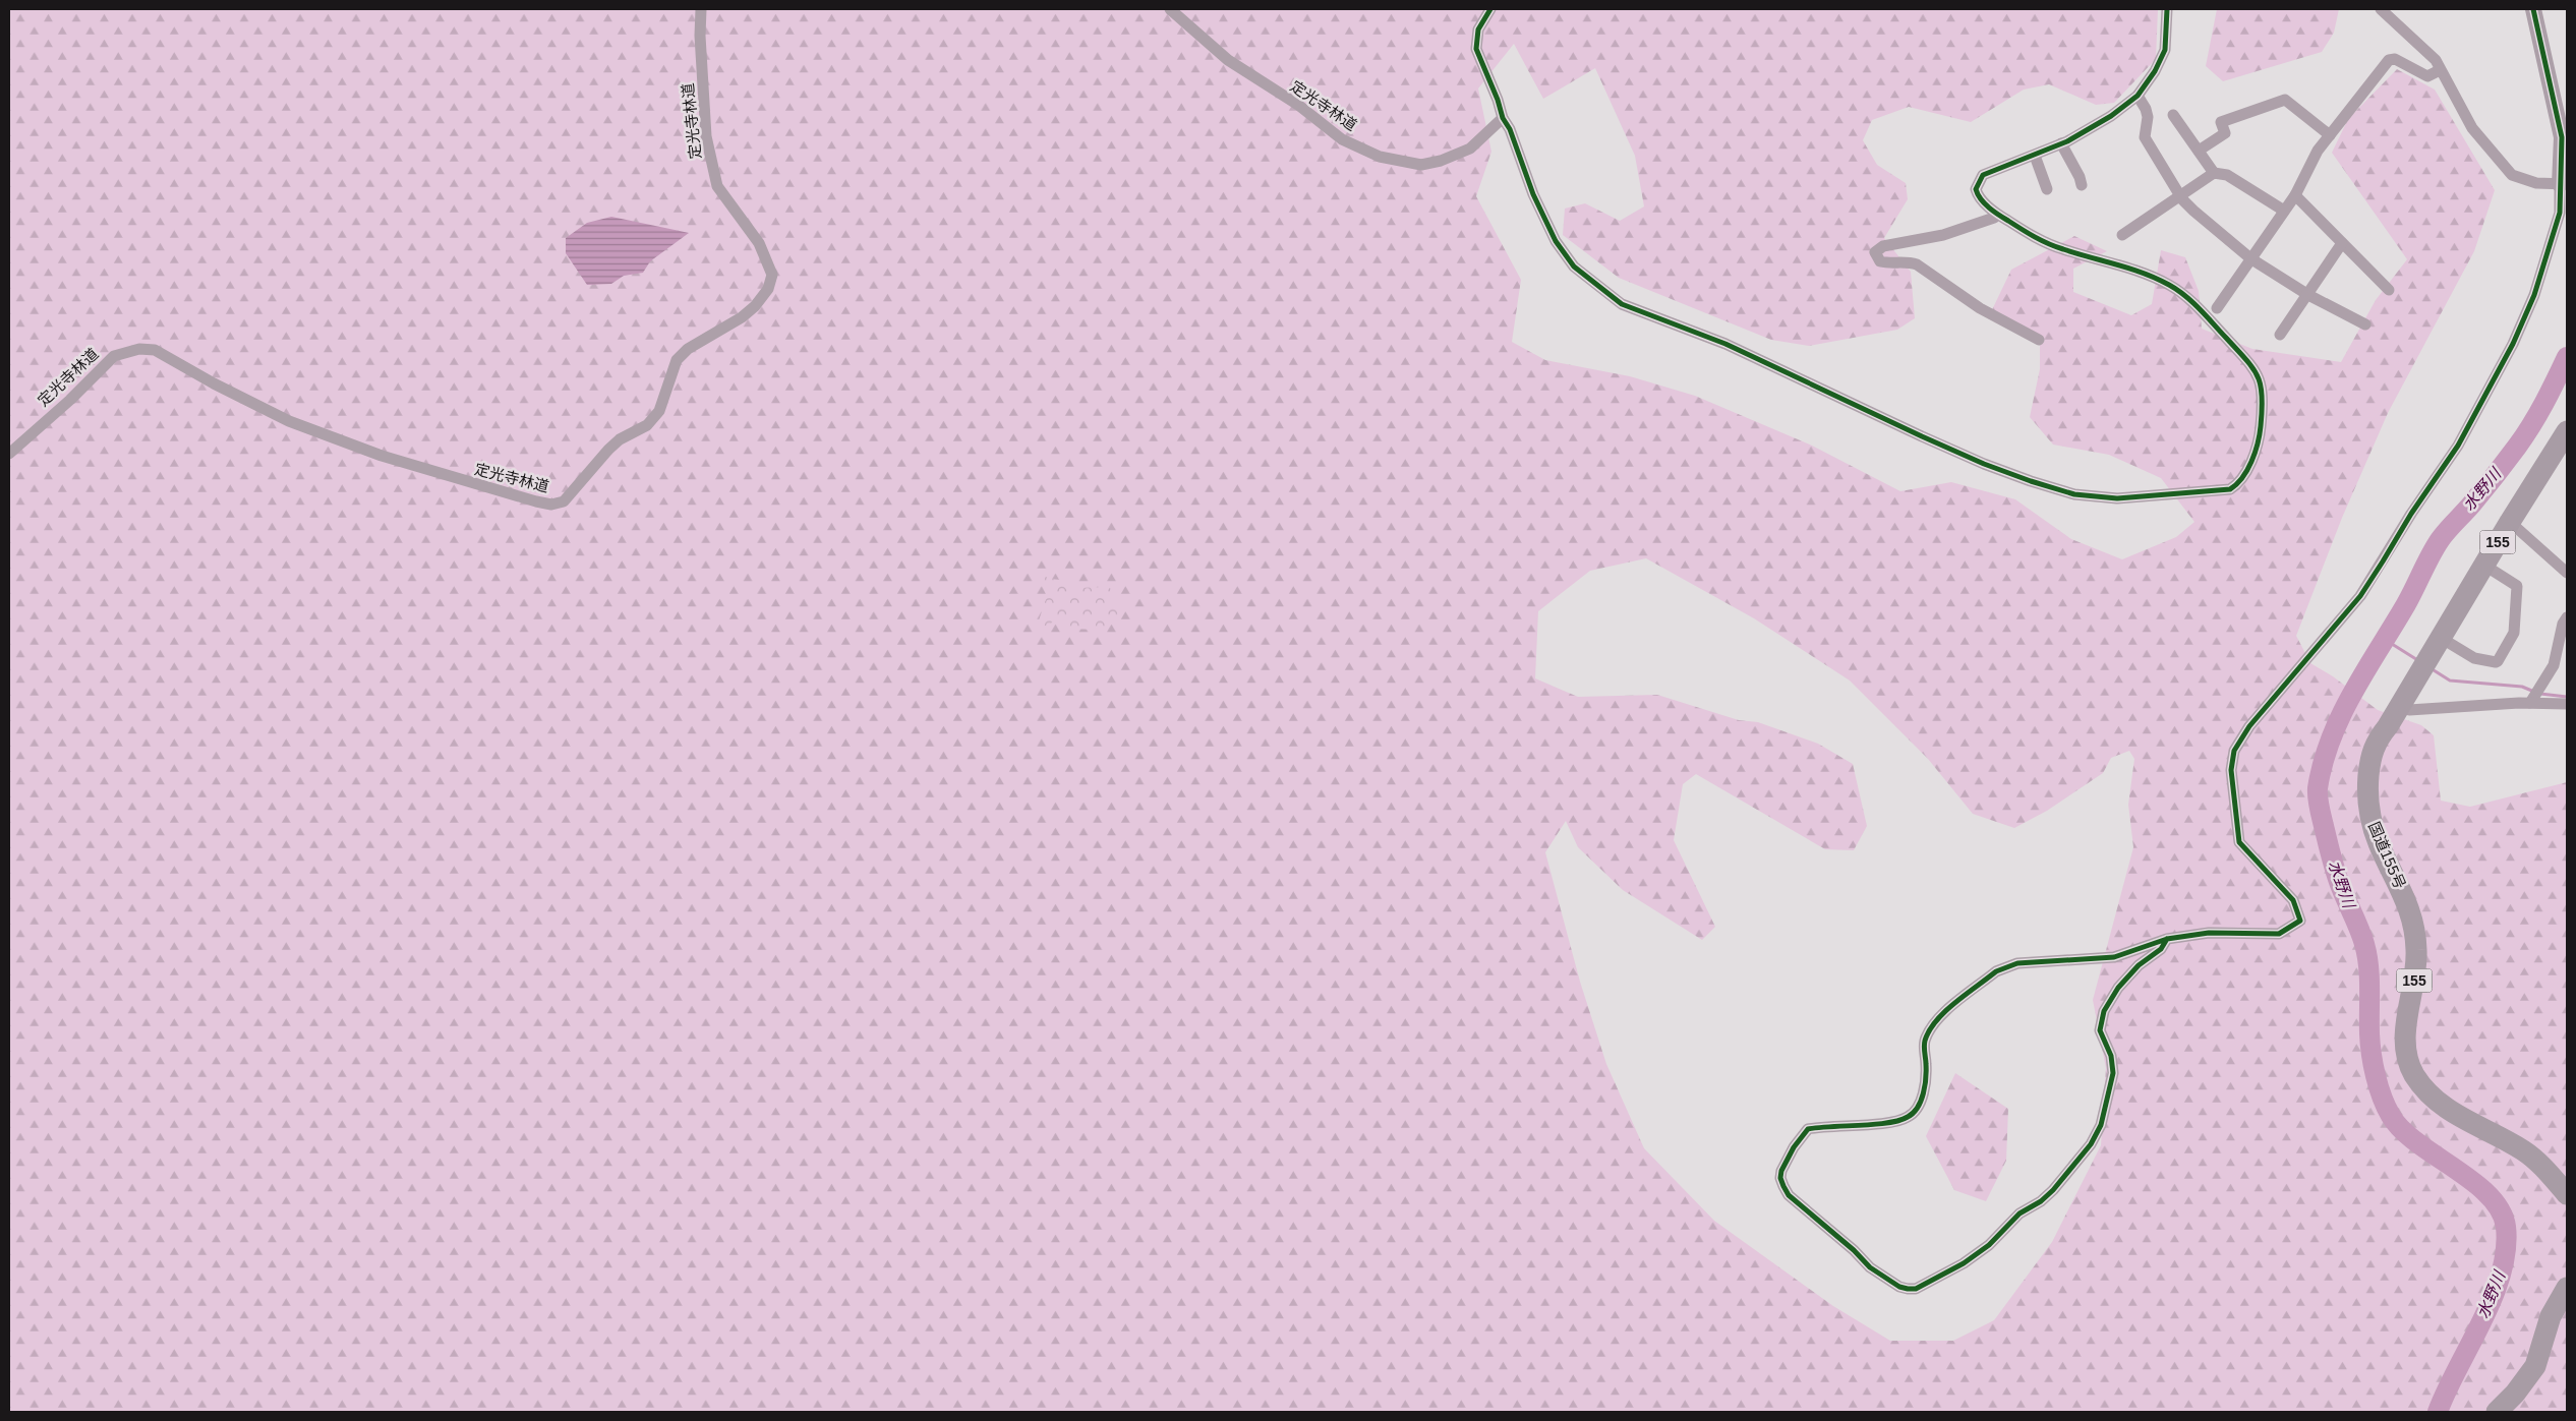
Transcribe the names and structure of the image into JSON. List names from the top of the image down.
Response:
{
  "streets": {
    "highway": ["155", "国道155号"],
    "street": ["定光寺林道"]
  },
  "water": ["水野川"]
}
